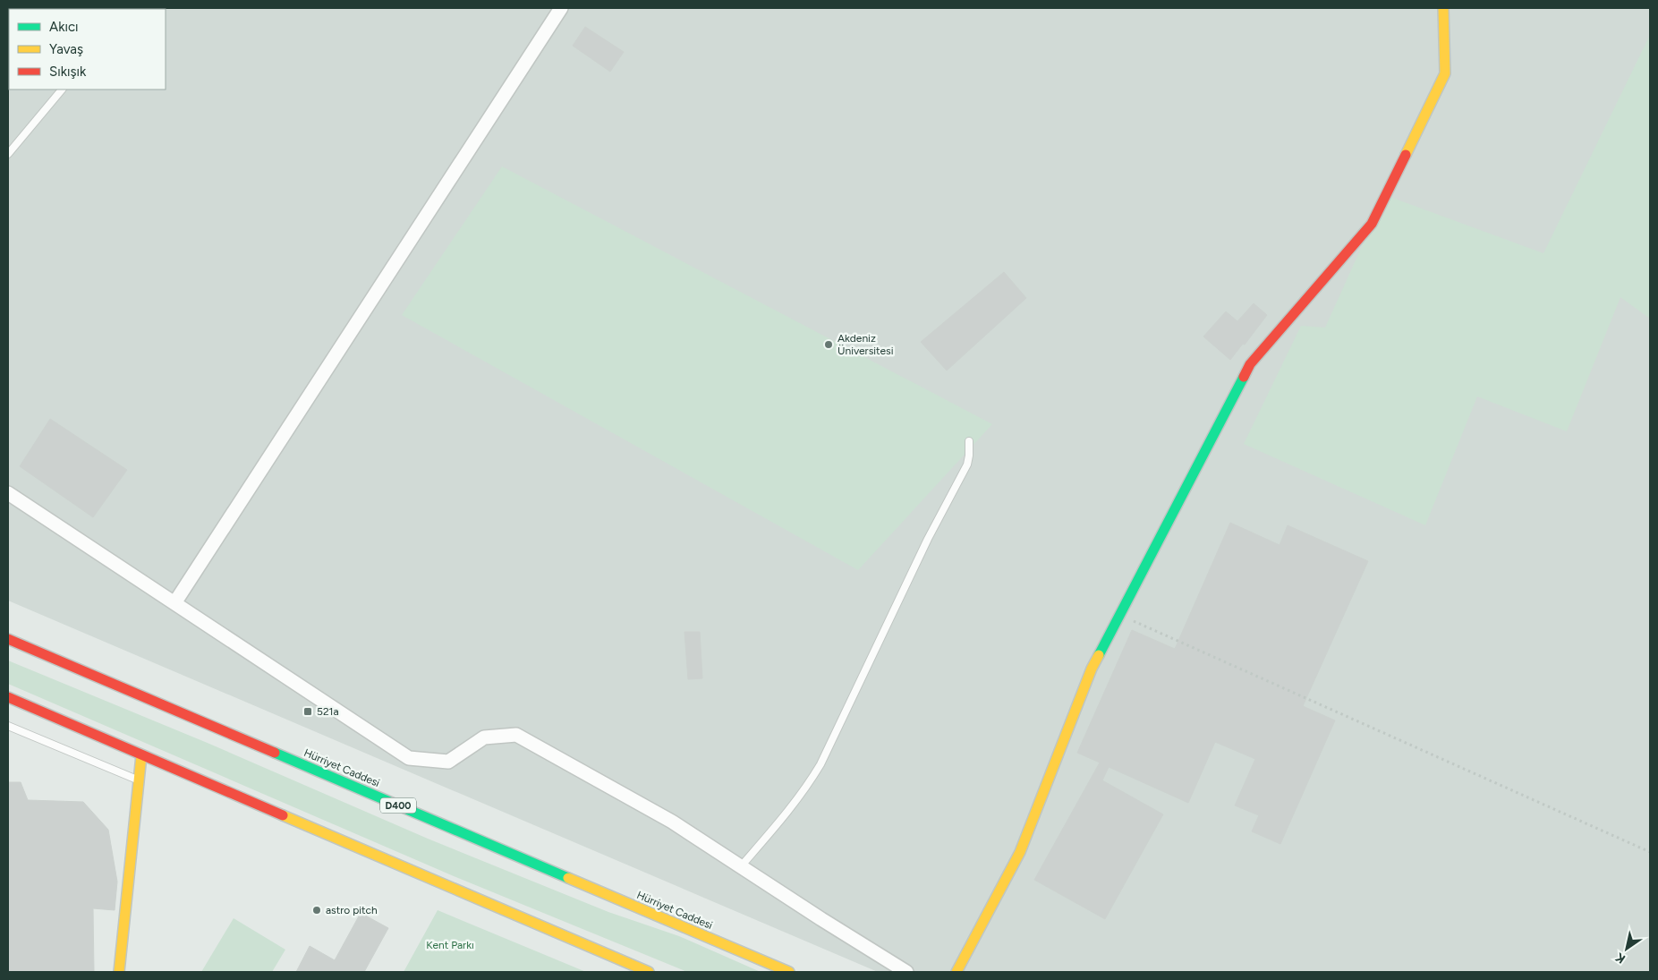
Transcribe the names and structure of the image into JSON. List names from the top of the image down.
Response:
{
  "streets": {
    "main road": ["Hürriyet Caddesi", "D400"]
  },
  "parks": ["Kent Parkı"],
  "places": {
    "other": ["Akdeniz Üniversitesi", "astro pitch"],
    "transit": ["521a"]
  },
  "legend": ["Akıcı", "Yavaş", "Sıkışık"],
  "north": "bottom left"
}
